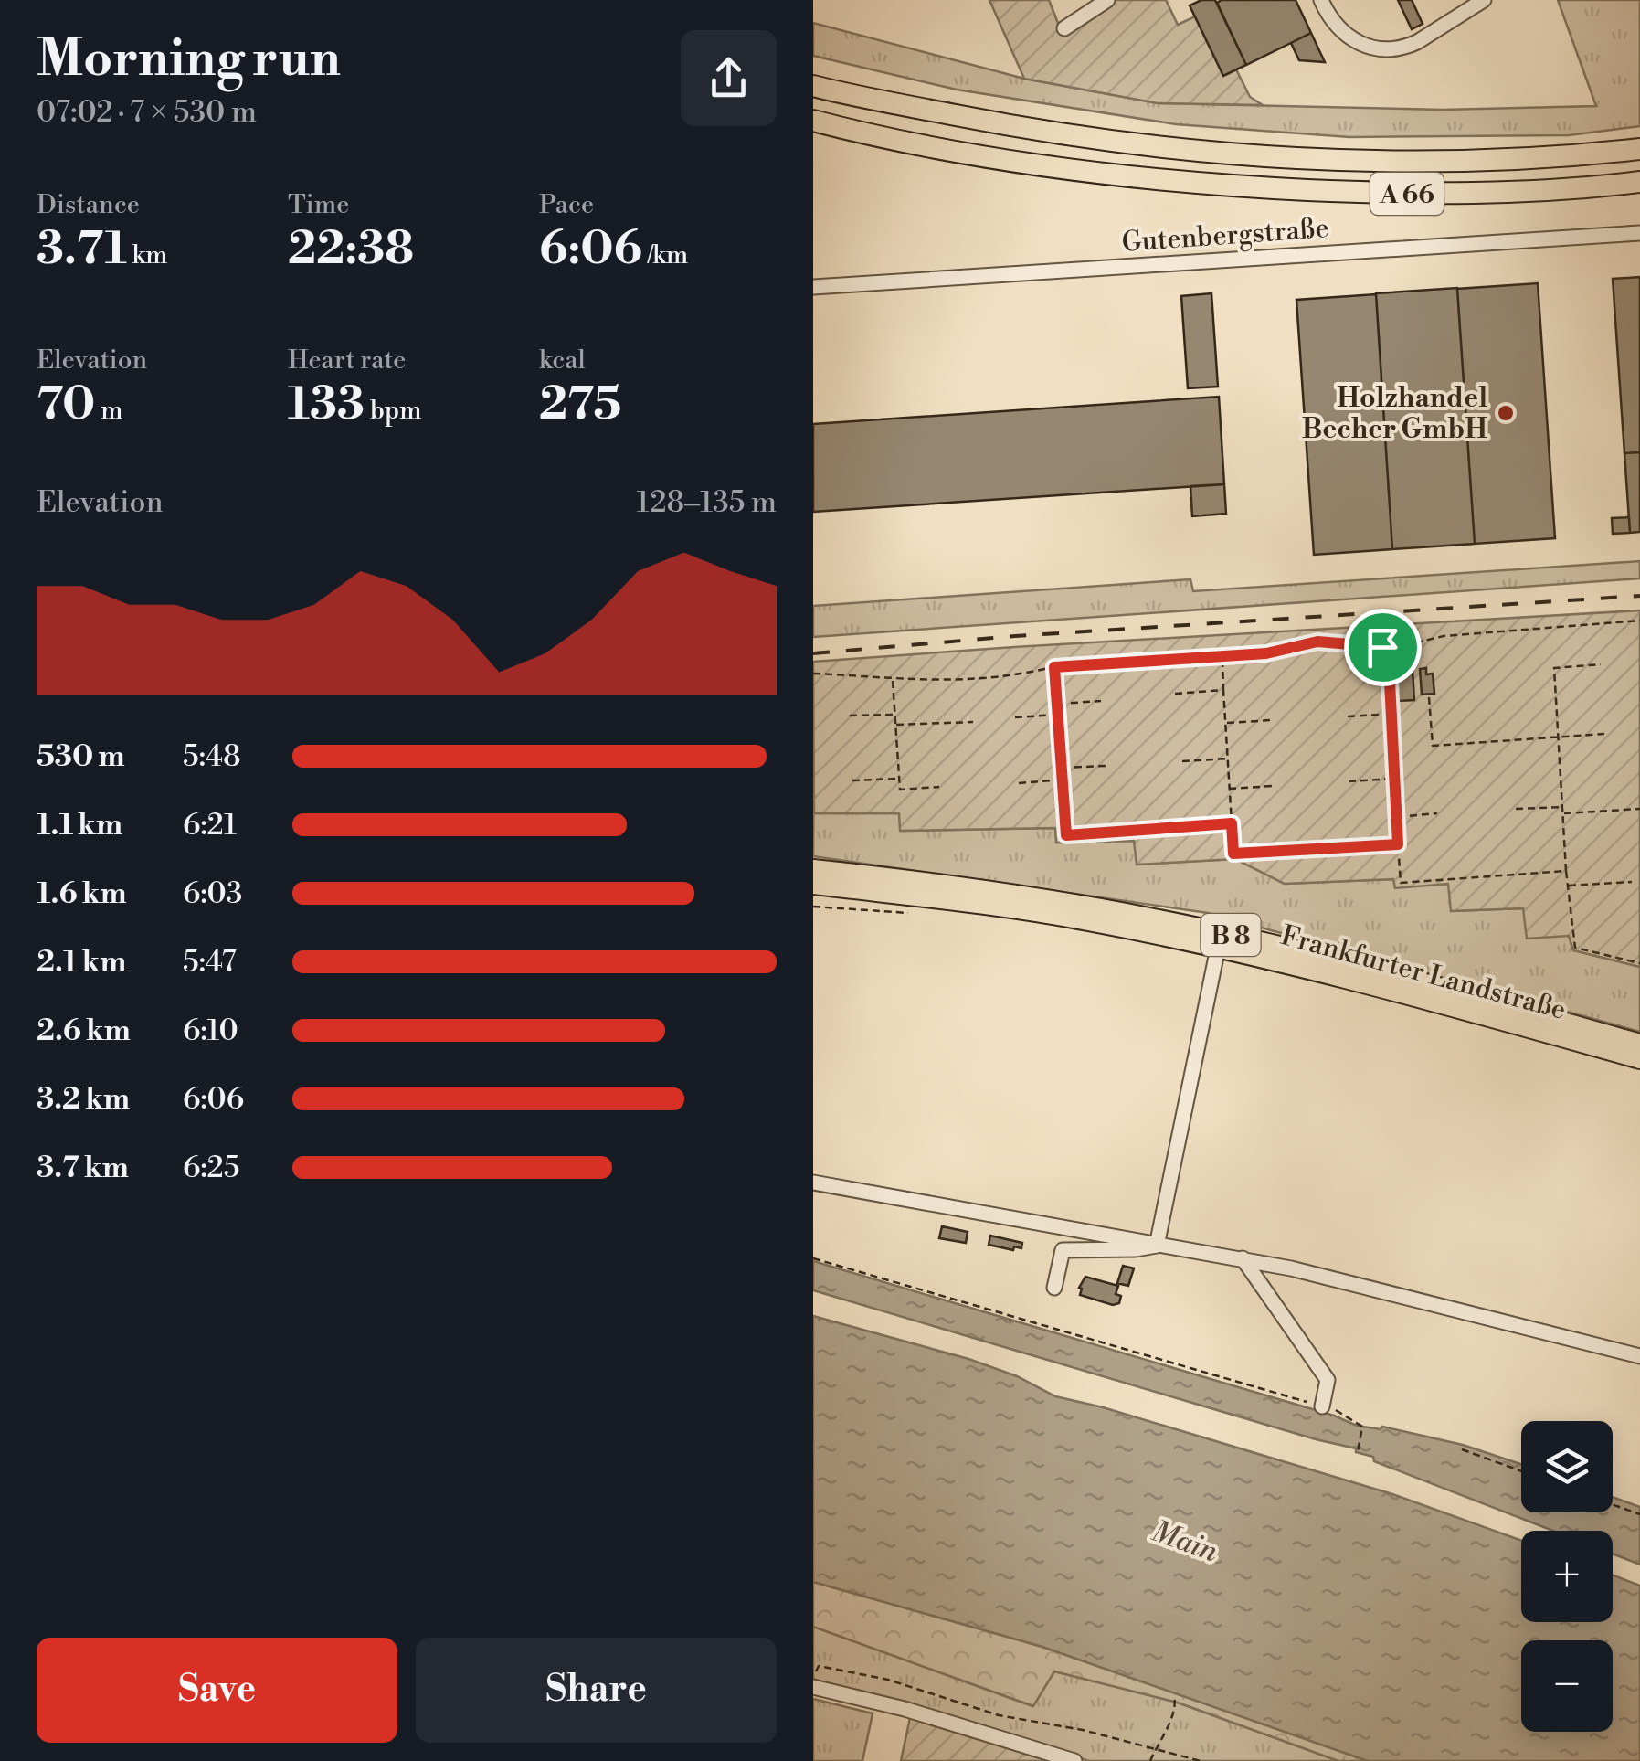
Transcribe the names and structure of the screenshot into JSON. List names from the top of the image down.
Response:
{
  "streets": {
    "highway": ["A 66"],
    "main road": ["B 8", "Frankfurter Landstraße"],
    "street": ["Gutenbergstraße"]
  },
  "water": ["Main"],
  "places": ["Holzhandel Becher GmbH"],
  "page": {
    "heading": ["Morning run", "07:02 · 7 × 530 m"],
    "stats": [
      ["Distance", "3.71 km"],
      ["Time", "22:38"],
      ["Pace", "6:06 /km"],
      ["Elevation", "70 m"],
      ["Heart rate", "133 bpm"],
      ["kcal", "275"]
    ],
    "chart": ["Elevation", "128–135 m"],
    "list": [
      {
        "name": "530 m",
        "note": "5:48"
      },
      {
        "name": "1.1 km",
        "note": "6:21"
      },
      {
        "name": "1.6 km",
        "note": "6:03"
      },
      {
        "name": "2.1 km",
        "note": "5:47"
      },
      {
        "name": "2.6 km",
        "note": "6:10"
      },
      {
        "name": "3.2 km",
        "note": "6:06"
      },
      {
        "name": "3.7 km",
        "note": "6:25"
      }
    ],
    "map_buttons": ["+", "−"],
    "buttons": ["Save", "Share"]
  }
}
